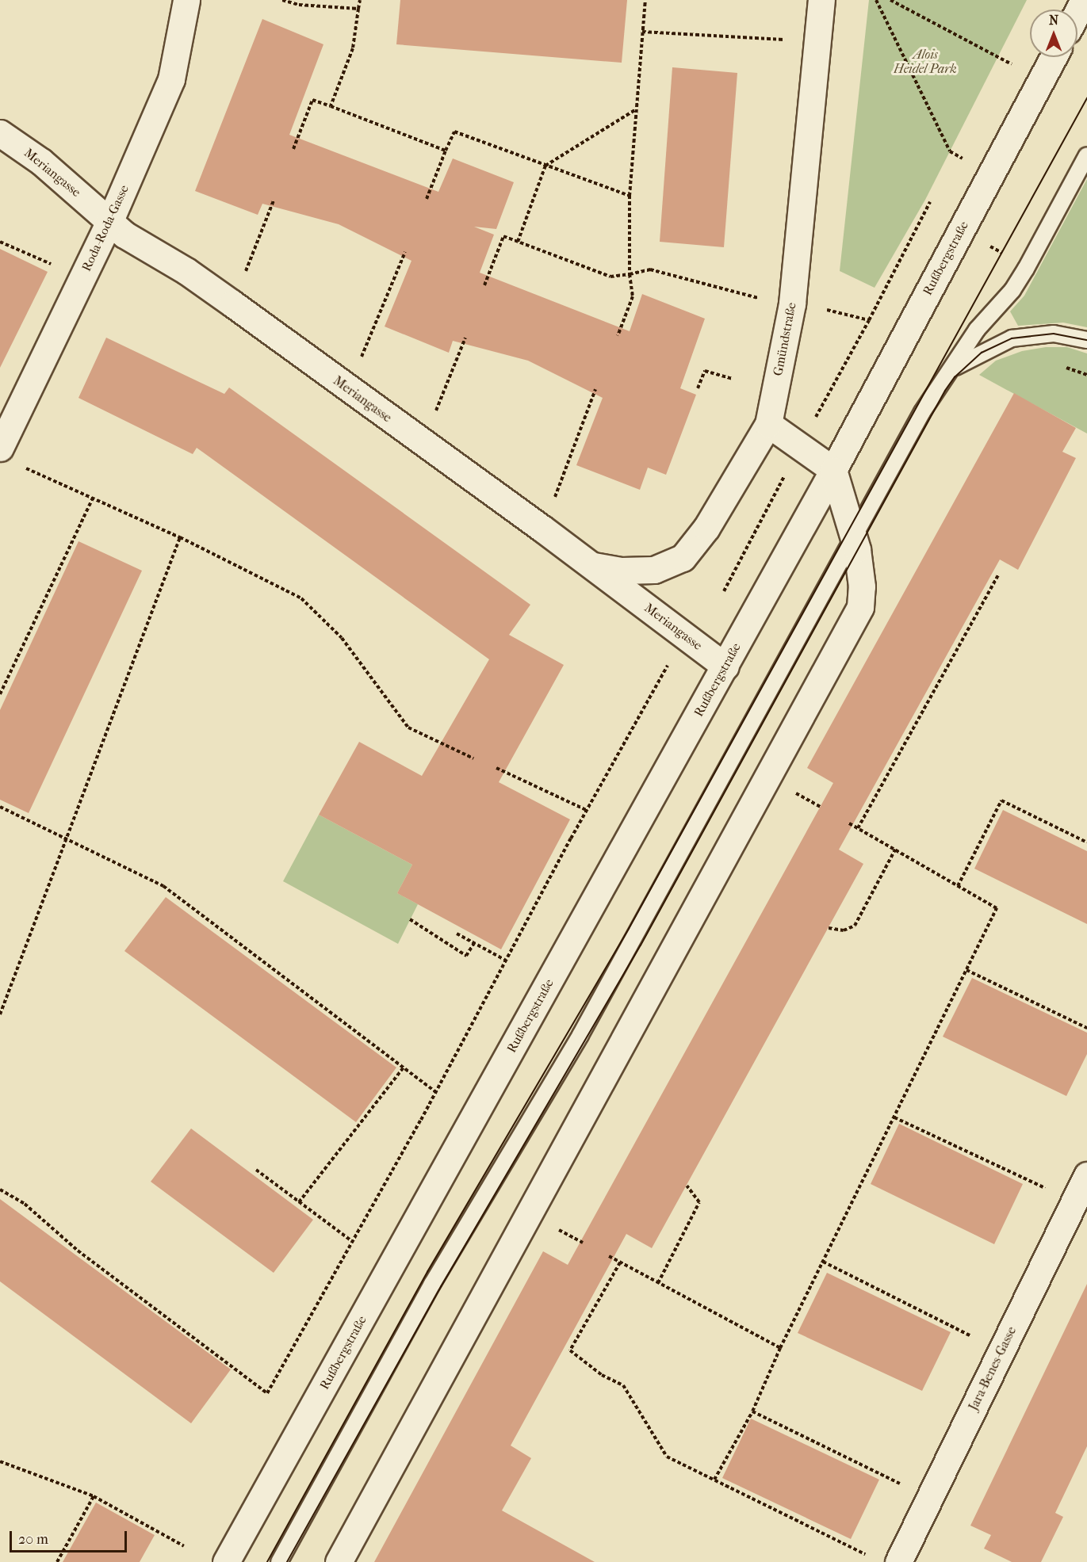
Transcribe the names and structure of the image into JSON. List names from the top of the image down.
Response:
{
  "streets": {
    "street": [
      "Meriangasse",
      "Roda-Roda-Gasse",
      "Rußbergstraße",
      "Gmündstraße",
      "Jara-Benes-Gasse"
    ]
  },
  "crossings": [
    ["Meriangasse", "Roda-Roda-Gasse"],
    ["Meriangasse", "Rußbergstraße"],
    ["Meriangasse", "Gmündstraße"]
  ],
  "parks": ["Alois Heidel Park"],
  "scale_bar": "20 m",
  "north": "top"
}
